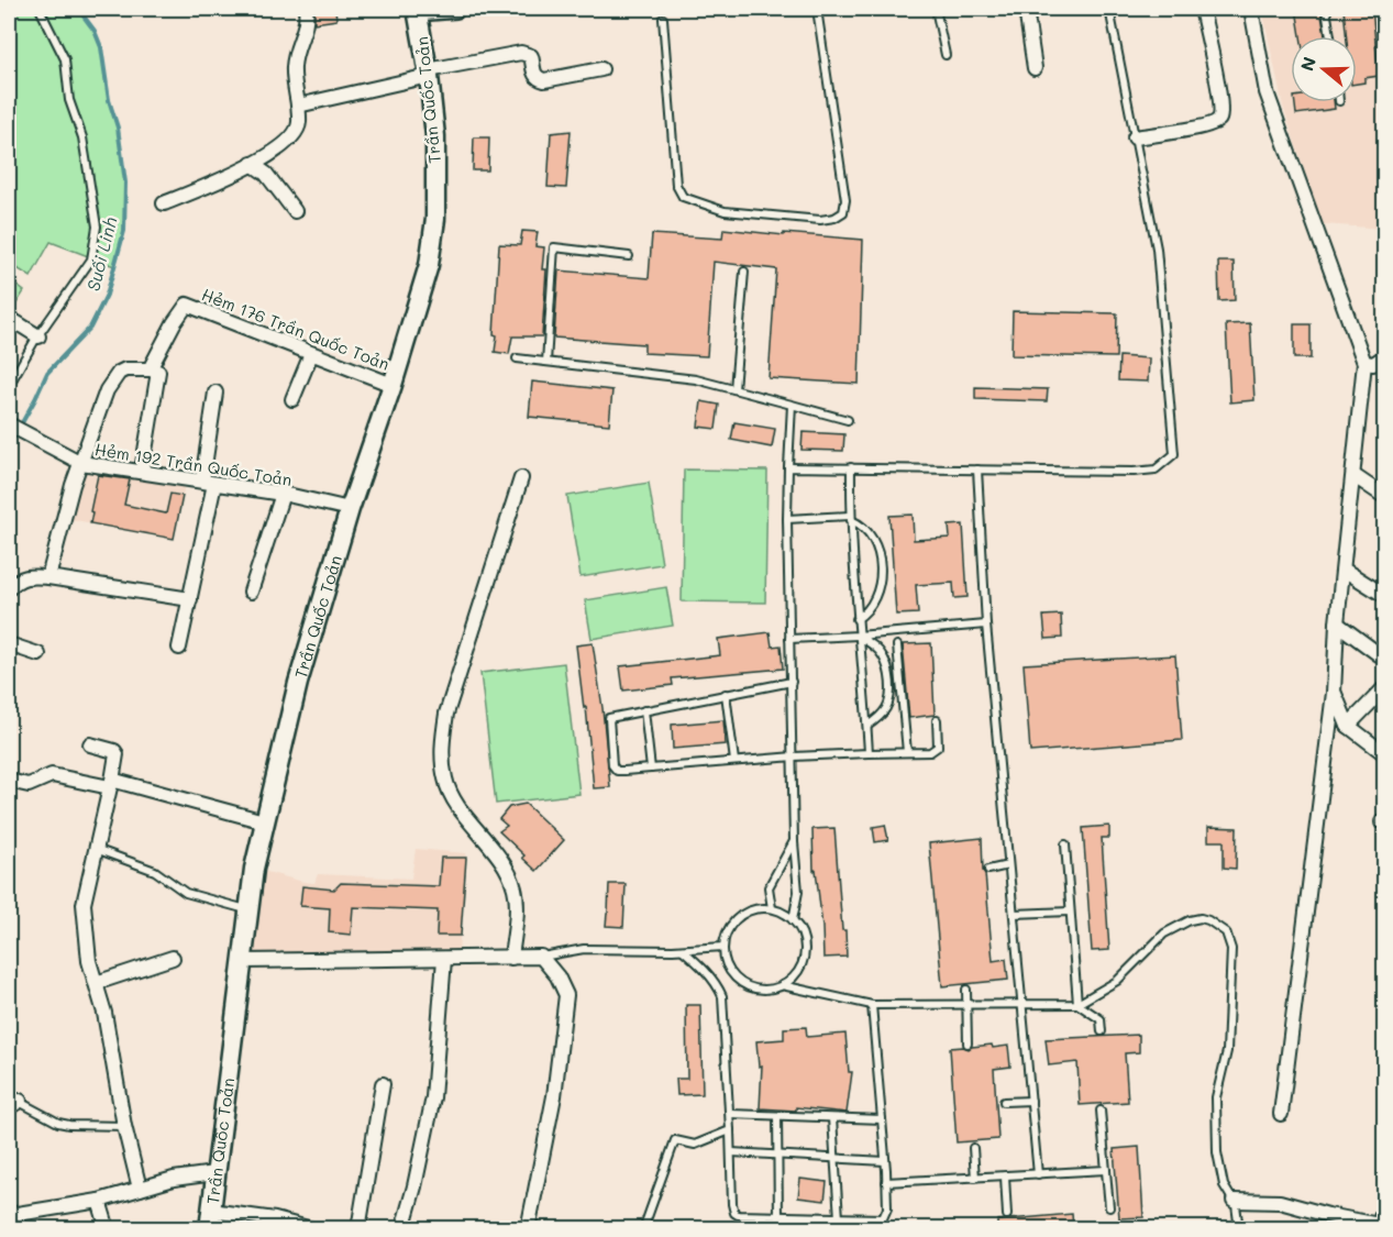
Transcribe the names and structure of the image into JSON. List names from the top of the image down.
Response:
{
  "streets": {
    "main road": ["Trần Quốc Toản"],
    "street": ["Hẻm 176 Trần Quốc Toản", "Hẻm 192 Trần Quốc Toản"]
  },
  "crossings": [
    ["Trần Quốc Toản", "Hẻm 176 Trần Quốc Toản"],
    ["Trần Quốc Toản", "Hẻm 192 Trần Quốc Toản"]
  ],
  "water": ["Suối Linh"],
  "north": "left"
}
